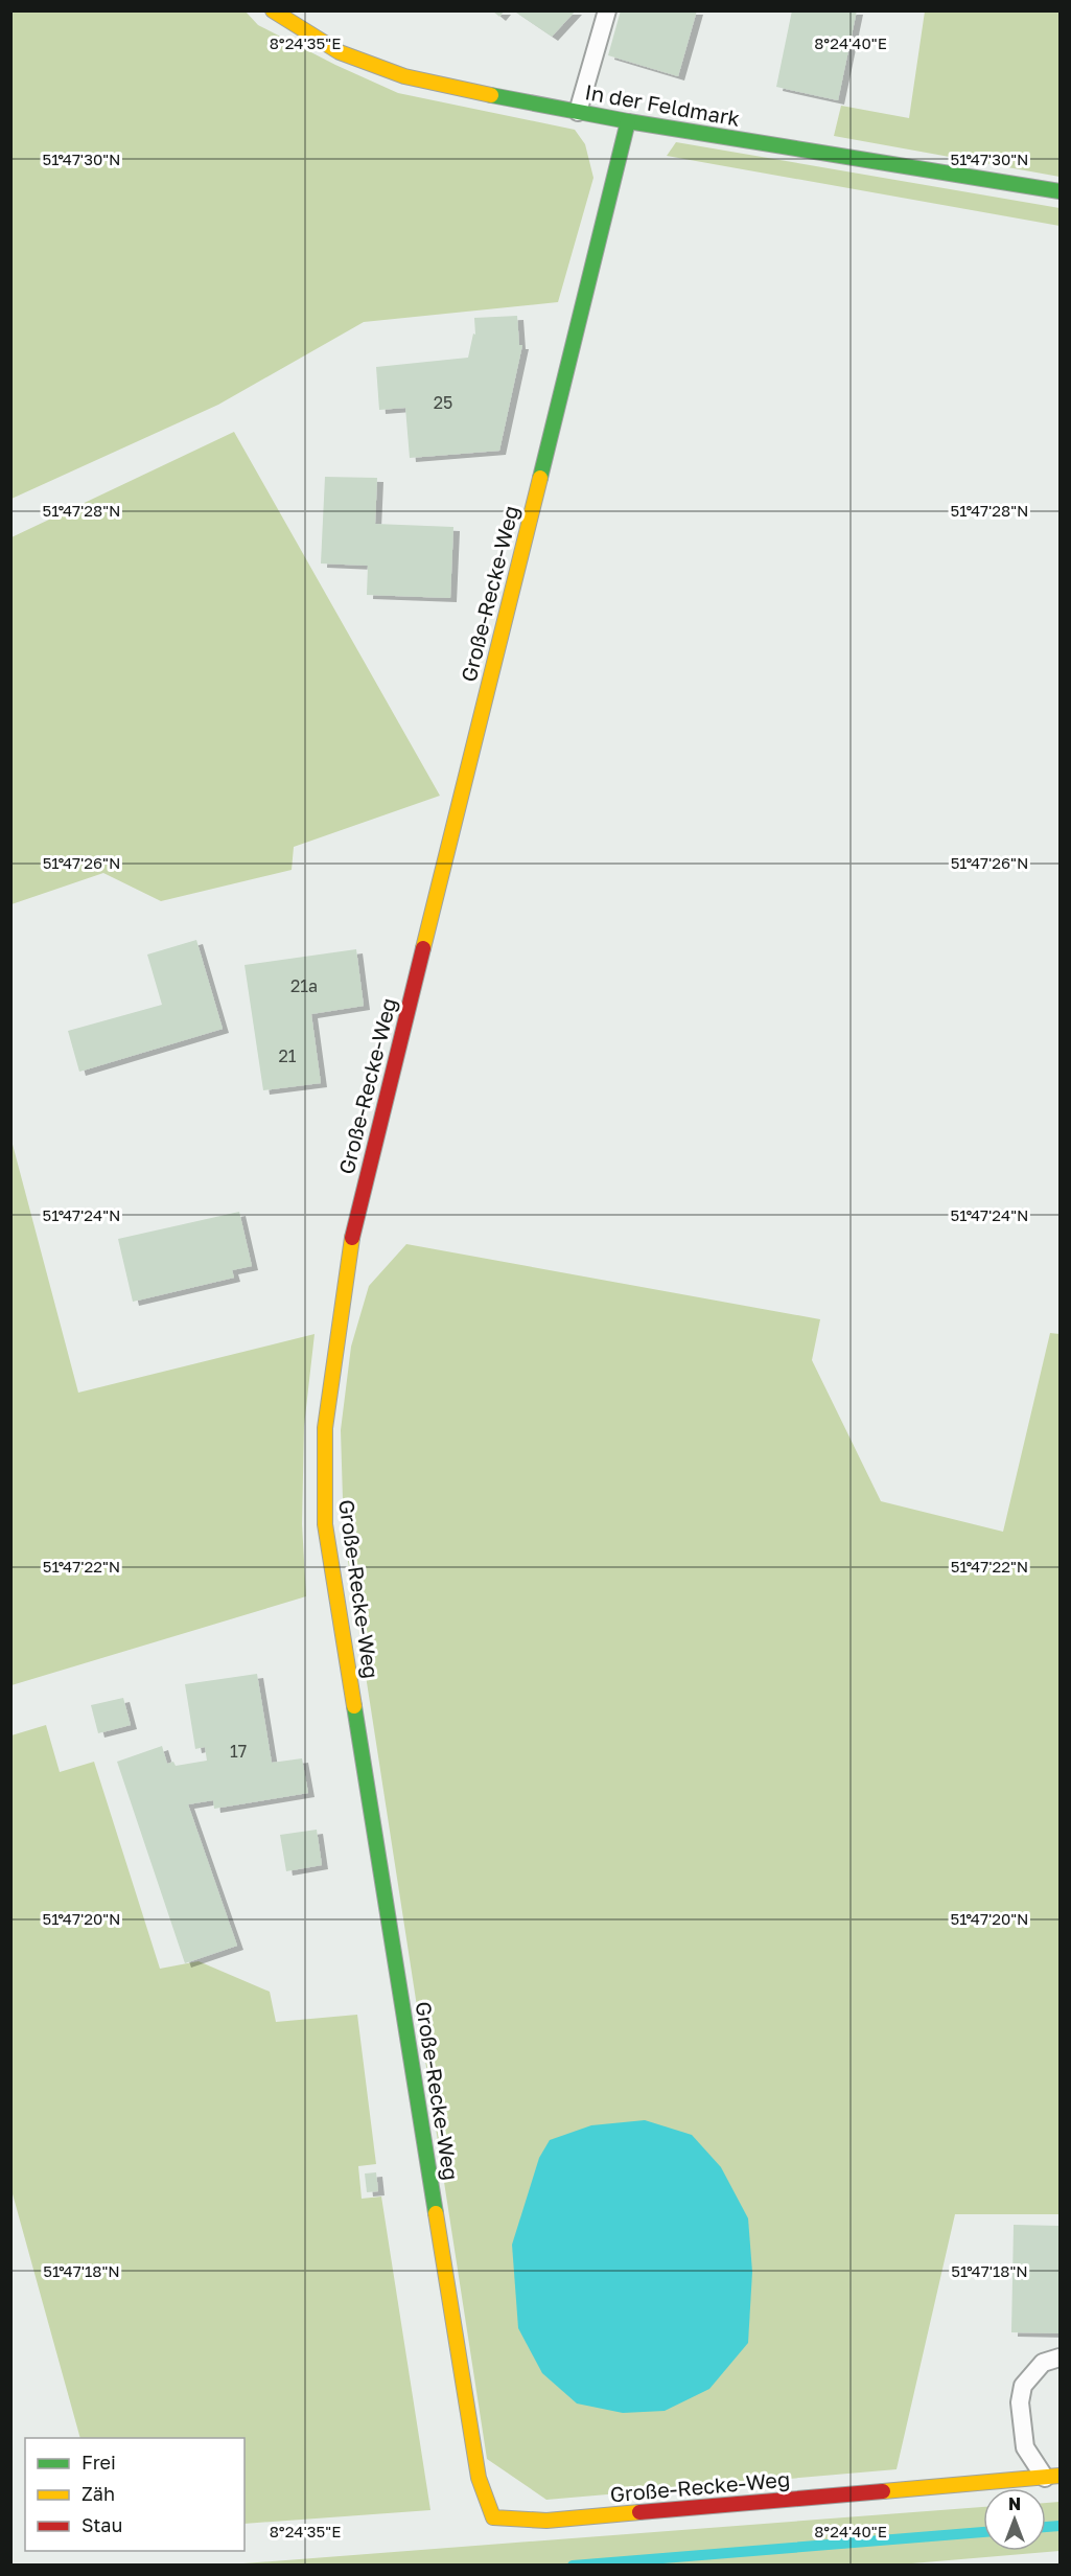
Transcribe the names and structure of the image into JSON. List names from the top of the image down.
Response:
{
  "streets": {
    "street": ["In der Feldmark", "Große-Recke-Weg"]
  },
  "crossings": [
    ["In der Feldmark", "Große-Recke-Weg"]
  ],
  "house_numbers": [
    "25",
    "21a",
    "21",
    "17"
  ],
  "legend": ["Frei", "Zäh", "Stau"],
  "north": "top",
  "coordinates": [
    "8°24'35\"E",
    "8°24'40\"E",
    "51°47'30\"N",
    "51°47'28\"N",
    "51°47'26\"N",
    "51°47'24\"N",
    "51°47'22\"N",
    "51°47'20\"N",
    "51°47'18\"N"
  ]
}
